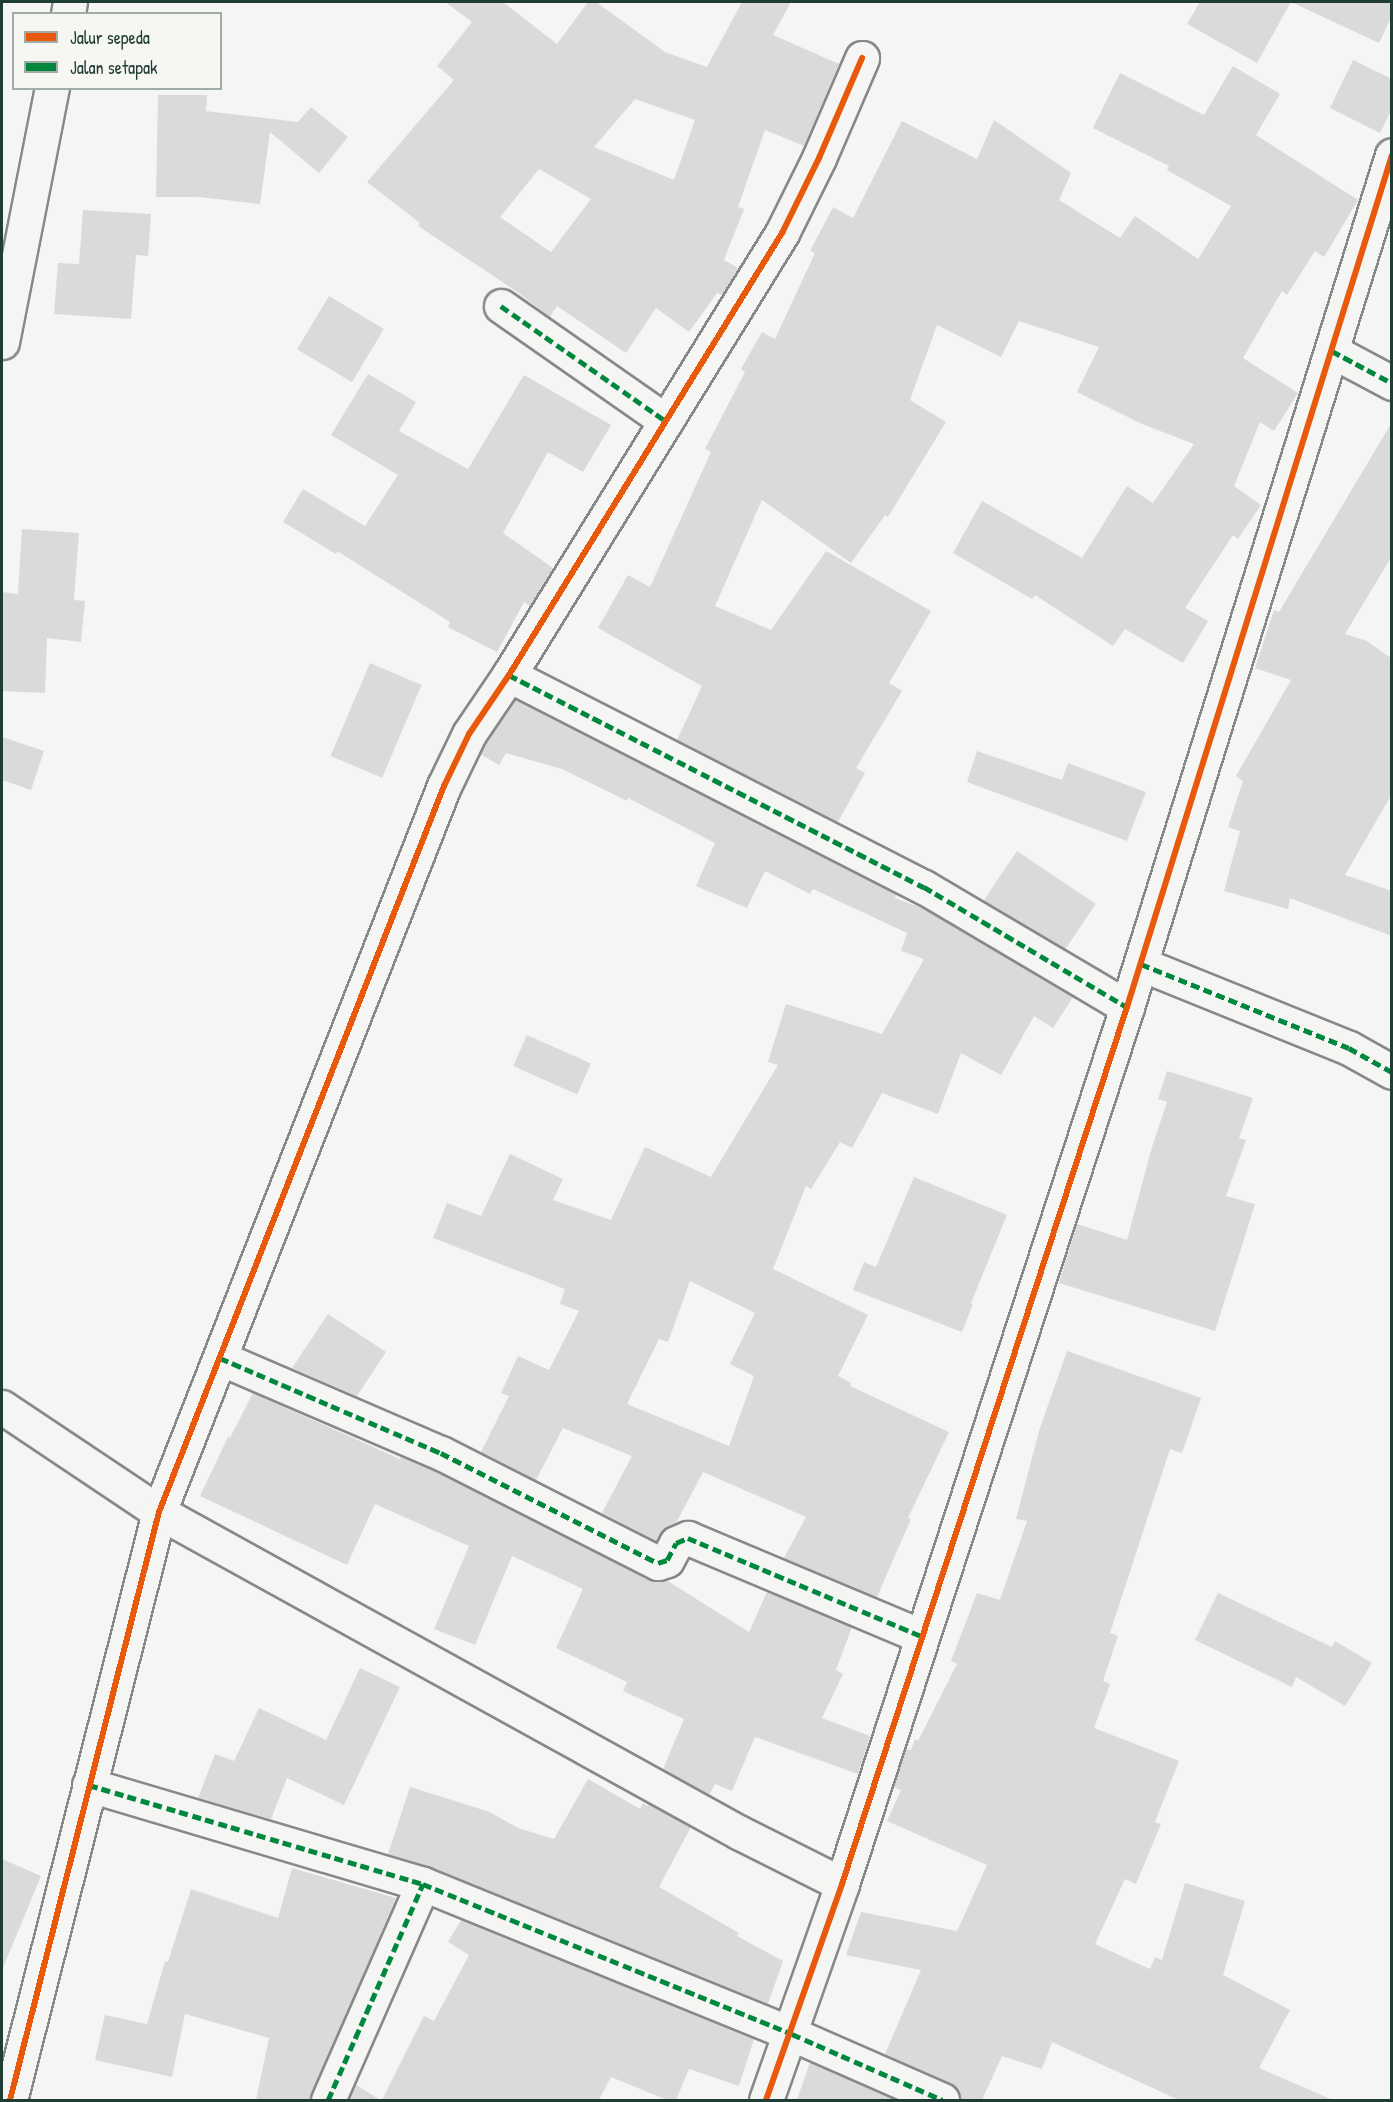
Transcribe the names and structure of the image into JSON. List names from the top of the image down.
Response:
{
  "legend": ["Jalur sepeda", "Jalan setapak"]
}
